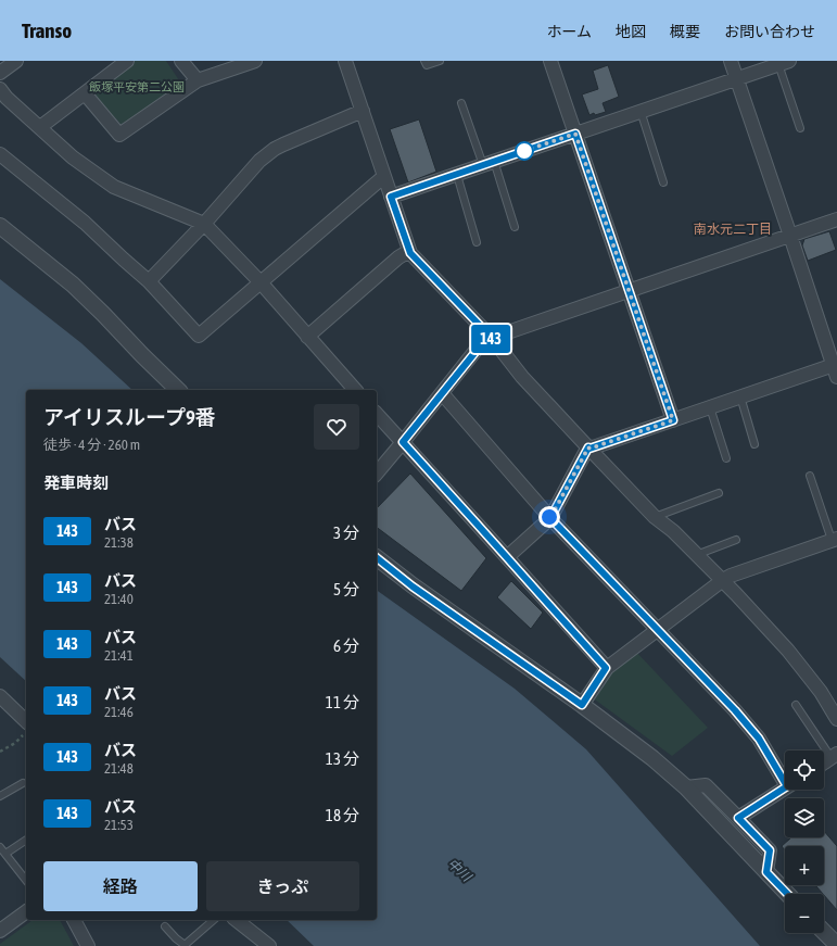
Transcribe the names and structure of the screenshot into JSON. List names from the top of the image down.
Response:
{
  "districts": ["南水元二丁目"],
  "water": ["中川"],
  "parks": ["飯塚平安第二公園"],
  "lines": ["bus line 143"],
  "page": {
    "header": "Transo",
    "nav": [
      "ホーム",
      "地図",
      "概要",
      "お問い合わせ"
    ],
    "on_map": "143",
    "heading": [
      ["アイリスループ9番", "徒歩 · 4 分 · 260 m"],
      "発車時刻"
    ],
    "list": [
      {
        "mark": "143",
        "name": "バス",
        "note": "21:38",
        "value": "3 分"
      },
      {
        "mark": "143",
        "name": "バス",
        "note": "21:40",
        "value": "5 分"
      },
      {
        "mark": "143",
        "name": "バス",
        "note": "21:41",
        "value": "6 分"
      },
      {
        "mark": "143",
        "name": "バス",
        "note": "21:46",
        "value": "11 分"
      },
      {
        "mark": "143",
        "name": "バス",
        "note": "21:48",
        "value": "13 分"
      },
      {
        "mark": "143",
        "name": "バス",
        "note": "21:53",
        "value": "18 分"
      }
    ],
    "map_buttons": ["+", "−"],
    "buttons": ["経路", "きっぷ"]
  }
}
